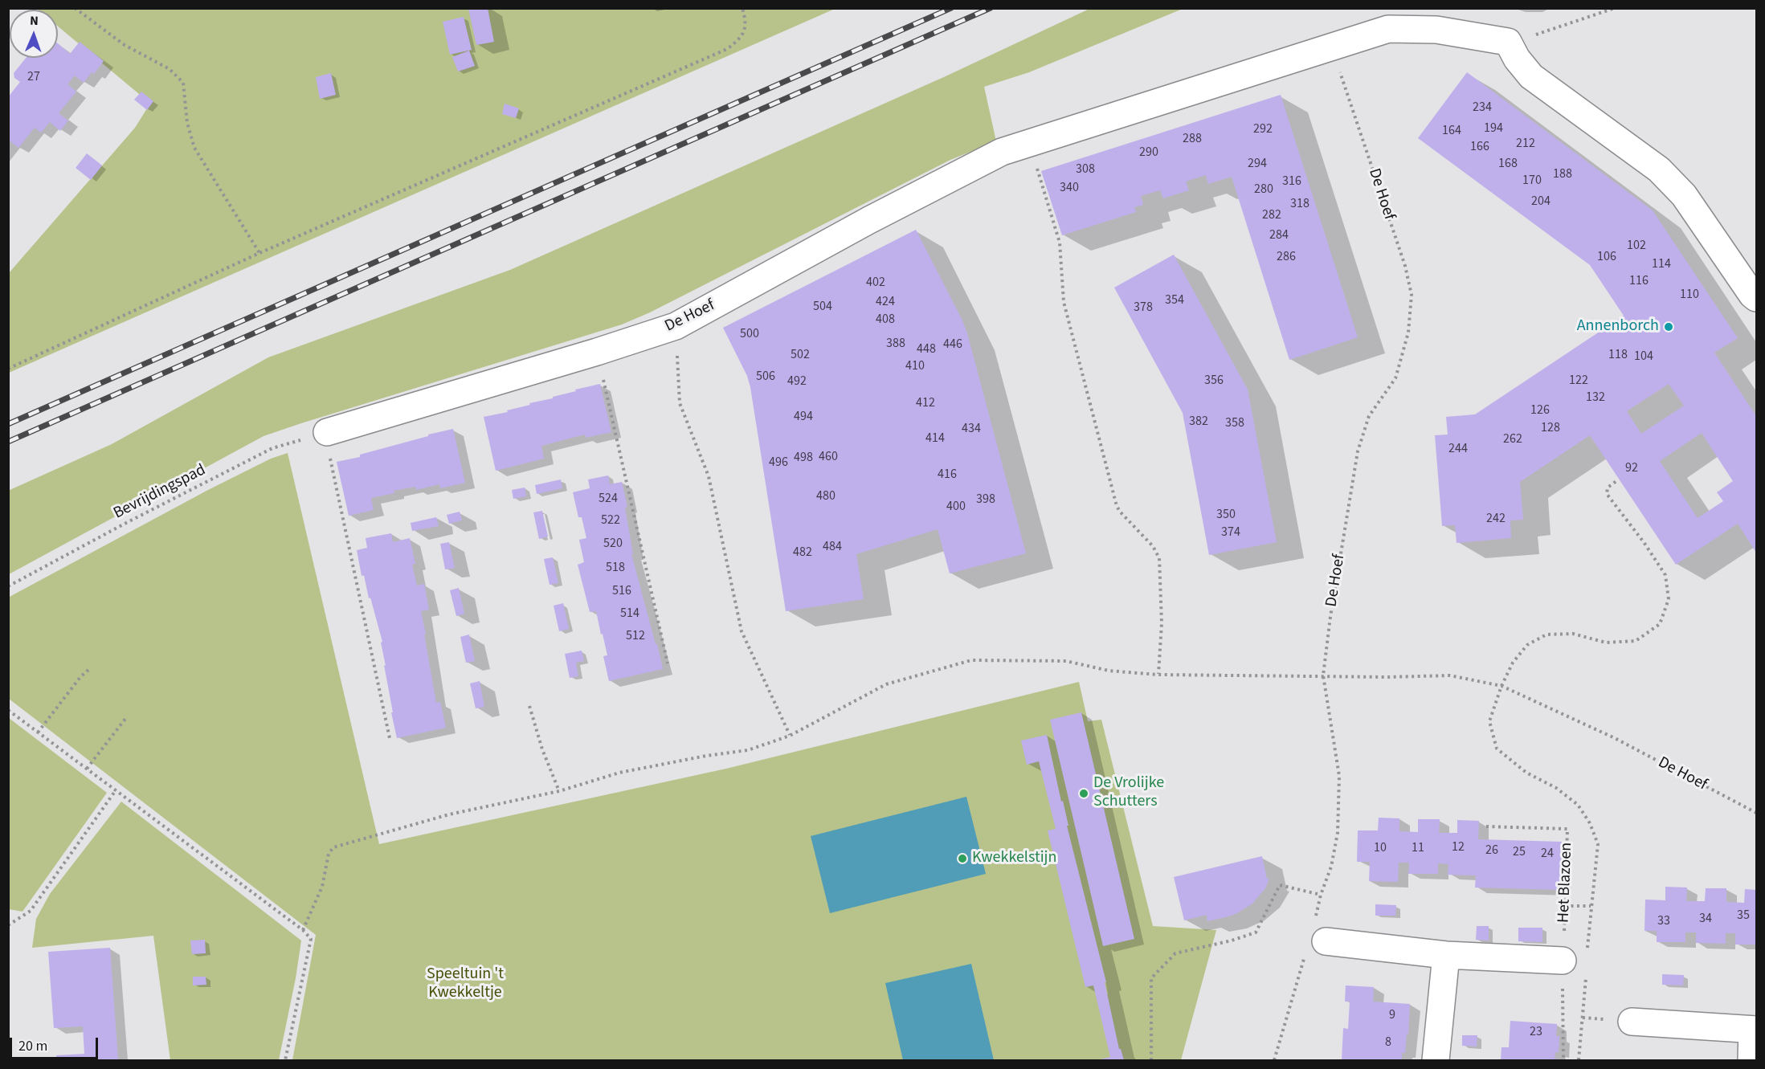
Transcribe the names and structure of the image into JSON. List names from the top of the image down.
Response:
{
  "streets": {
    "street": ["De Hoef"],
    "path": ["Bevrijdingspad", "Het Blazoen"]
  },
  "crossings": [
    ["De Hoef", "Bevrijdingspad"]
  ],
  "parks": ["Speeltuin 't Kwekkeltje"],
  "places": ["Annenborch", "De Vrolijke Schutters", "Kwekkelstijn"],
  "house_numbers": [
    "27",
    "234",
    "194",
    "292",
    "164",
    "288",
    "212",
    "166",
    "290",
    "294",
    "168",
    "308",
    "188",
    "170",
    "316",
    "340",
    "280",
    "204",
    "318",
    "282",
    "284",
    "102",
    "286",
    "106",
    "114",
    "116",
    "402",
    "110",
    "354",
    "424",
    "504",
    "378",
    "408",
    "500",
    "388",
    "446",
    "448",
    "502",
    "118",
    "104",
    "410",
    "506",
    "356",
    "122",
    "492",
    "132",
    "412",
    "126",
    "494",
    "382",
    "358",
    "128",
    "434",
    "414",
    "262",
    "244",
    "460",
    "498",
    "496",
    "92",
    "416",
    "480",
    "524",
    "398",
    "400",
    "350",
    "242",
    "522",
    "374",
    "520",
    "484",
    "482",
    "518",
    "516",
    "514",
    "512",
    "12",
    "10",
    "11",
    "26",
    "25",
    "24",
    "35",
    "34",
    "33",
    "9",
    "23",
    "8"
  ],
  "scale_bar": "20 m",
  "north": "top"
}
